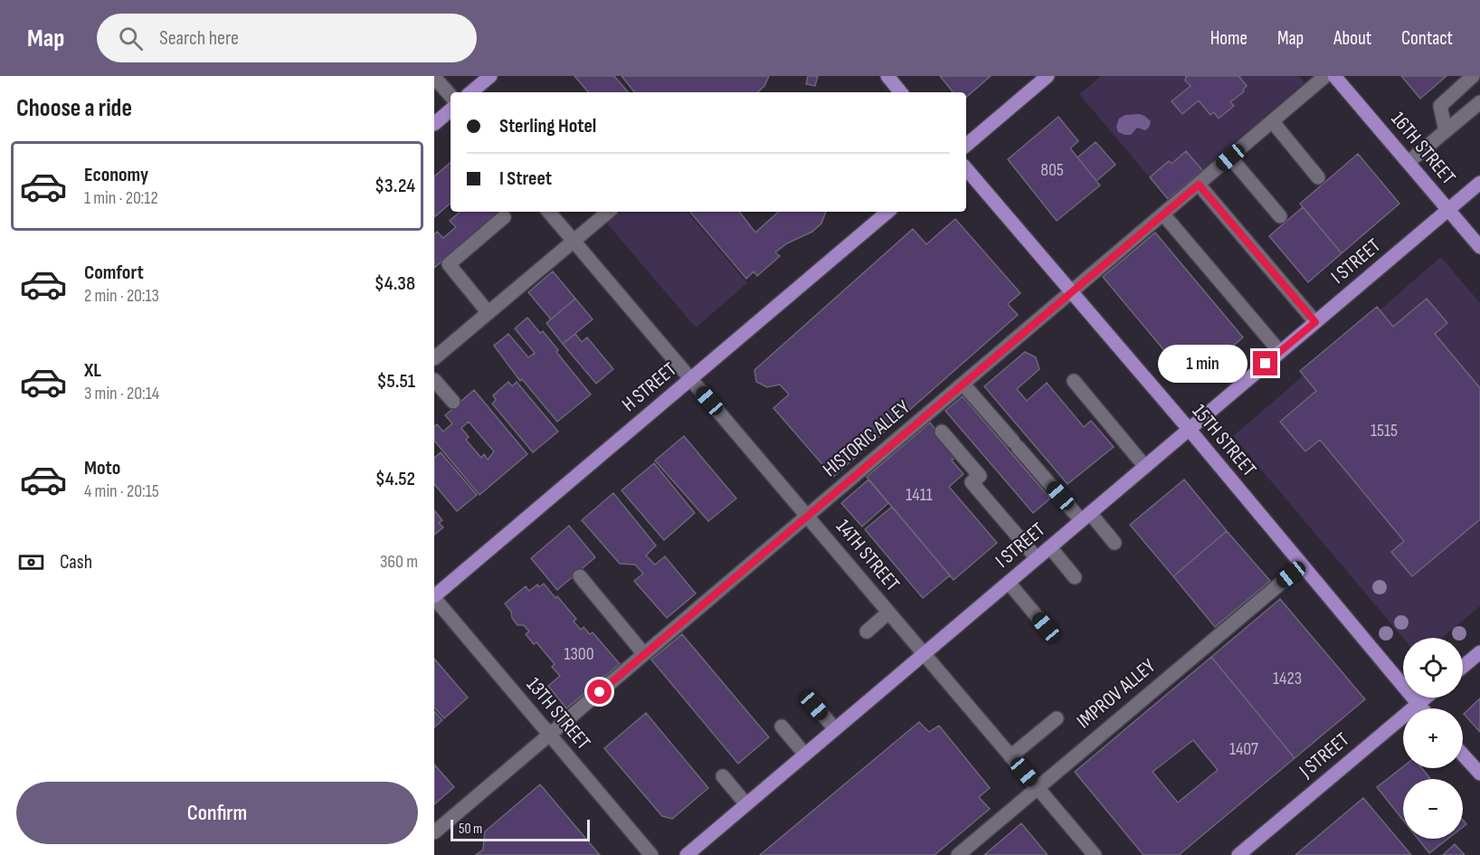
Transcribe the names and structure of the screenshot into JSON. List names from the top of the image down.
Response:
{
  "streets": {
    "main road": [
      "16TH STREET",
      "I STREET",
      "H STREET",
      "15TH STREET",
      "J STREET"
    ],
    "street": [
      "HISTORIC ALLEY",
      "14TH STREET",
      "IMPROV ALLEY",
      "13TH STREET"
    ]
  },
  "crossings": [
    ["16TH STREET", "I STREET"],
    ["I STREET", "15TH STREET"],
    ["I STREET", "14TH STREET"],
    ["H STREET", "14TH STREET"],
    ["H STREET", "13TH STREET"],
    ["HISTORIC ALLEY", "15TH STREET"],
    ["HISTORIC ALLEY", "14TH STREET"],
    ["HISTORIC ALLEY", "13TH STREET"],
    ["15TH STREET", "IMPROV ALLEY"],
    ["15TH STREET", "J STREET"],
    ["14TH STREET", "IMPROV ALLEY"]
  ],
  "house_numbers": [
    "805",
    "1515",
    "1411",
    "1300",
    "1423",
    "1407"
  ],
  "scale_bar": "50 m",
  "page": {
    "header": "Map",
    "search": "Search here",
    "nav": [
      "Home",
      "Map",
      "About",
      "Contact"
    ],
    "heading": "Choose a ride",
    "banner": ["Sterling Hotel", "I Street"],
    "list": [
      {
        "name": "Economy",
        "note": "1 min · 20:12",
        "value": "$3.24"
      },
      {
        "name": "Comfort",
        "note": "2 min · 20:13",
        "value": "$4.38"
      },
      {
        "name": "XL",
        "note": "3 min · 20:14",
        "value": "$5.51"
      },
      {
        "name": "Moto",
        "note": "4 min · 20:15",
        "value": "$4.52"
      }
    ],
    "bubble": "1 min",
    "pay": ["Cash", "360 m"],
    "map_buttons": ["+", "−"],
    "buttons": "Confirm",
    "scale": "50 m"
  }
}
